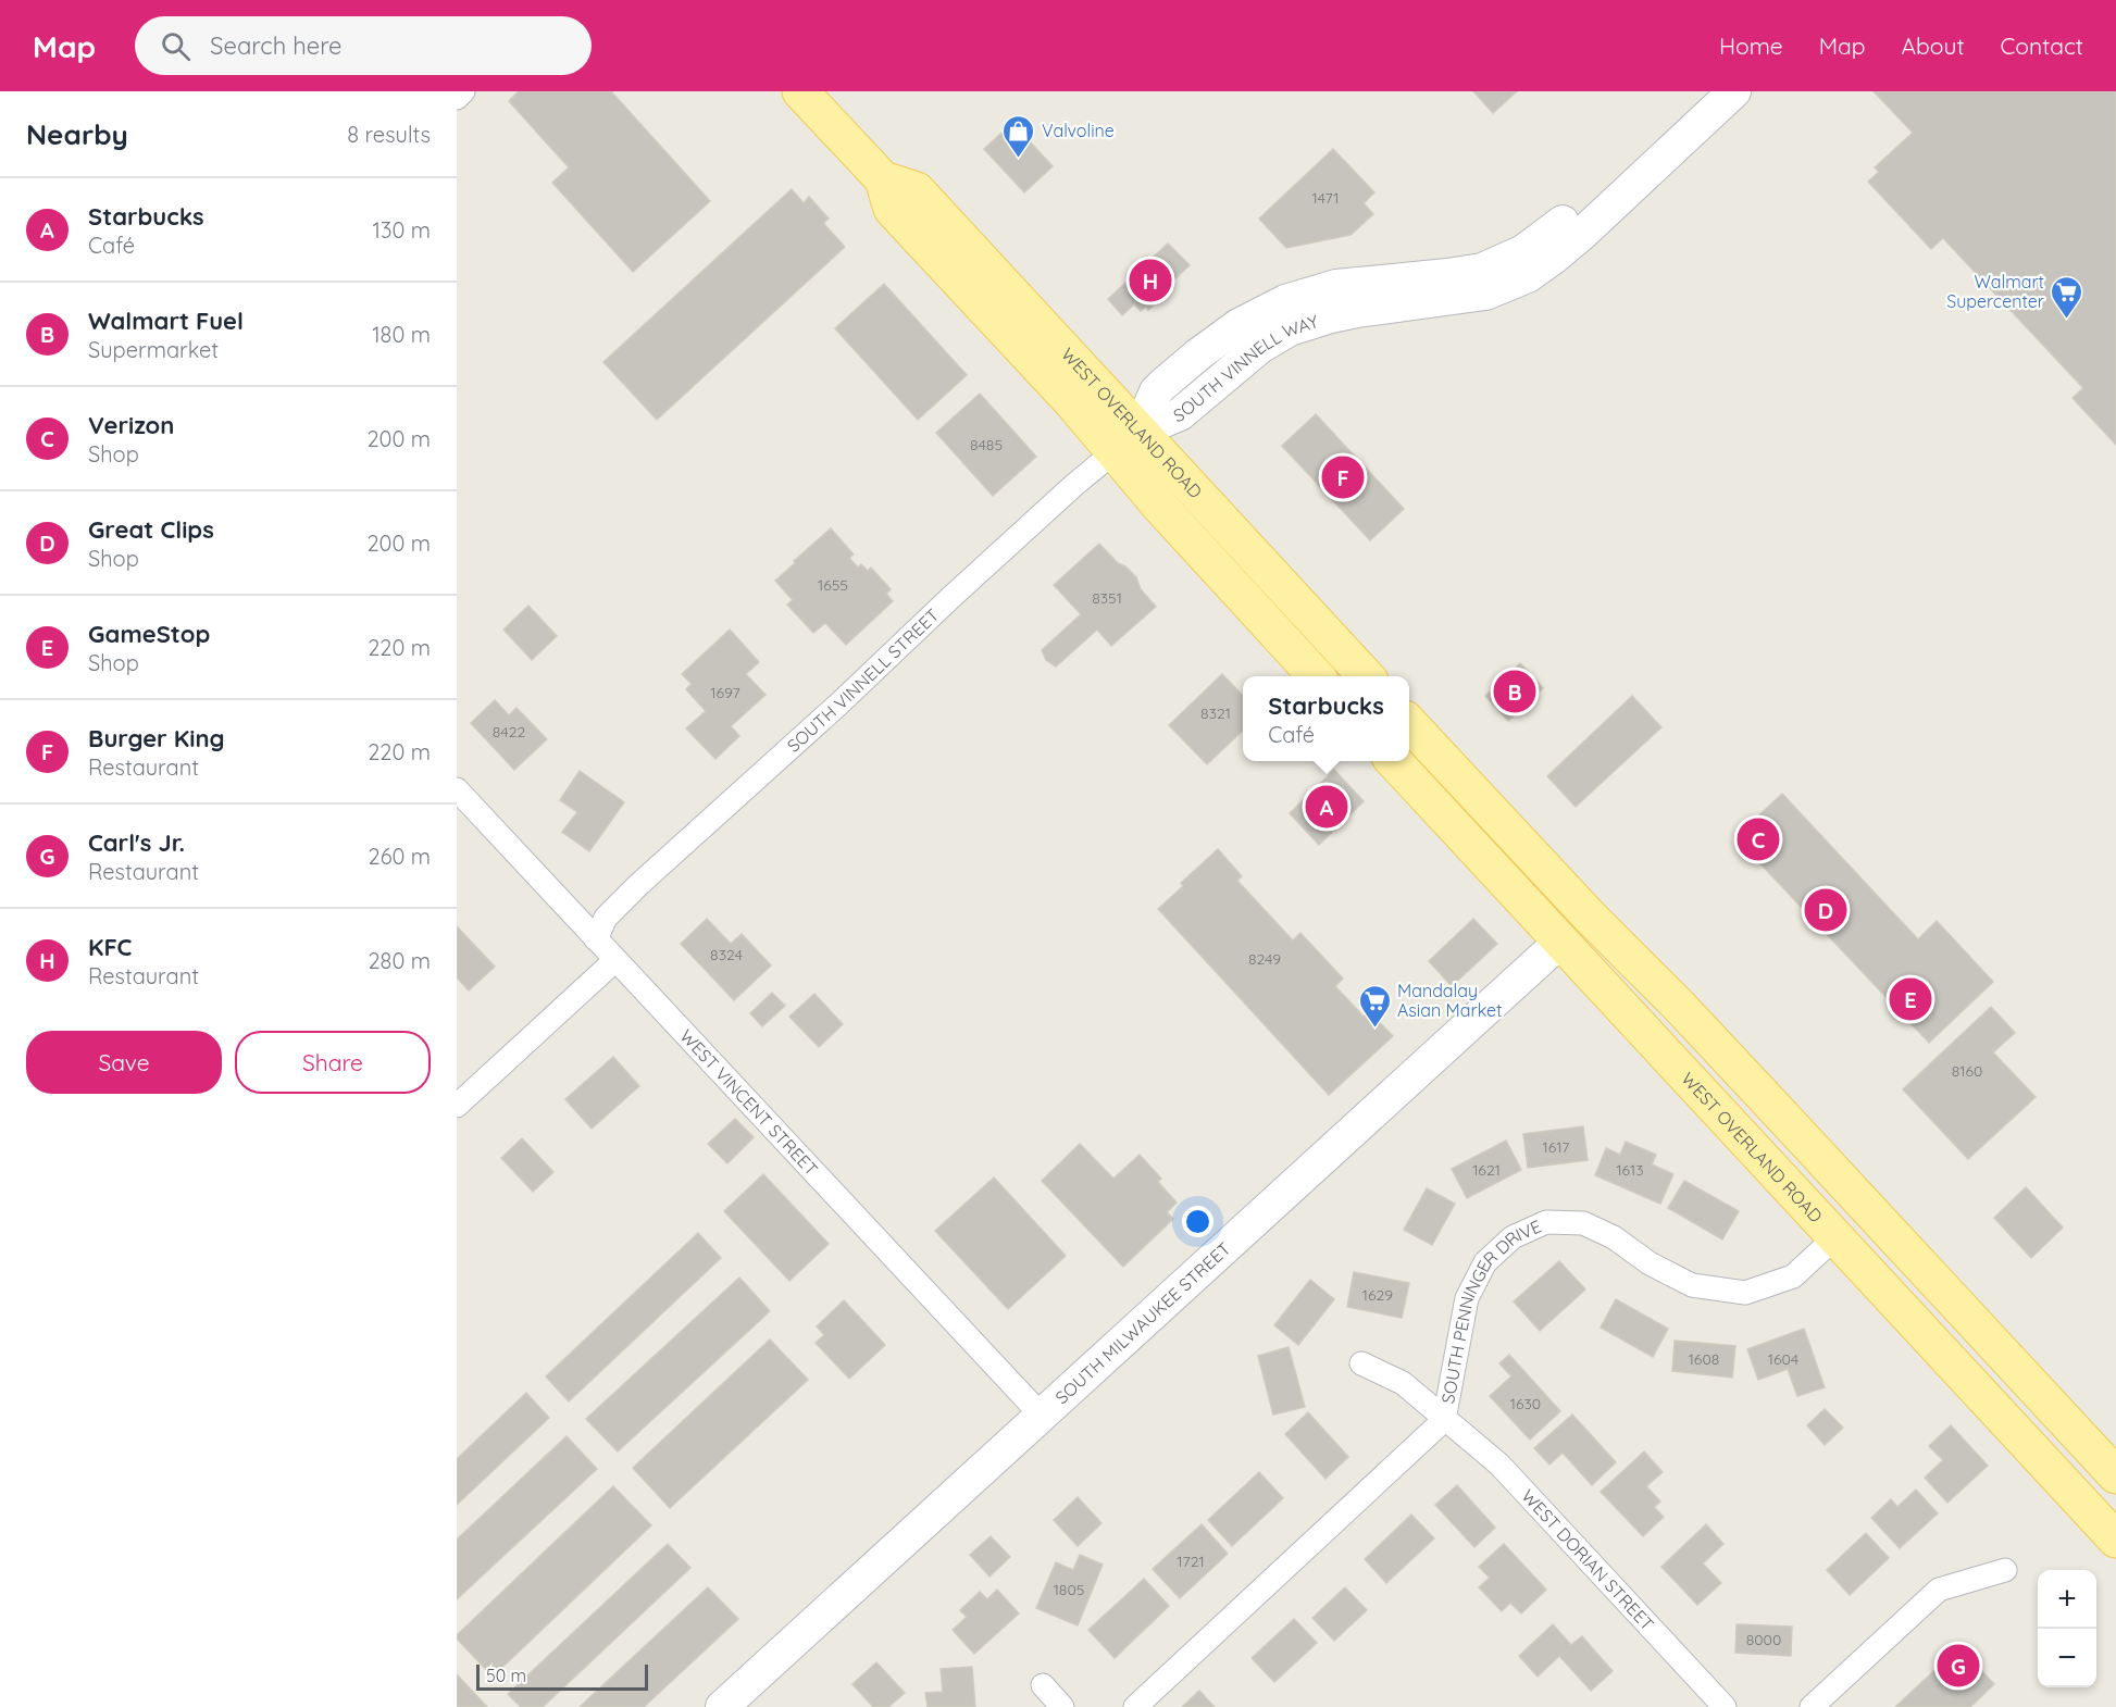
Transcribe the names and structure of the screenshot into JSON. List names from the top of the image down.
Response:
{
  "streets": {
    "main road": ["WEST OVERLAND ROAD"],
    "street": [
      "SOUTH VINNELL WAY",
      "SOUTH VINNELL STREET",
      "WEST VINCENT STREET",
      "SOUTH PENNINGER DRIVE",
      "SOUTH MILWAUKEE STREET",
      "WEST DORIAN STREET"
    ]
  },
  "crossings": [
    ["SOUTH VINNELL WAY", "WEST OVERLAND ROAD"],
    ["SOUTH VINNELL WAY", "SOUTH VINNELL STREET"],
    ["WEST OVERLAND ROAD", "SOUTH VINNELL STREET"],
    ["WEST OVERLAND ROAD", "SOUTH PENNINGER DRIVE"],
    ["WEST OVERLAND ROAD", "SOUTH MILWAUKEE STREET"],
    ["SOUTH VINNELL STREET", "WEST VINCENT STREET"],
    ["WEST VINCENT STREET", "SOUTH MILWAUKEE STREET"],
    ["SOUTH PENNINGER DRIVE", "WEST DORIAN STREET"]
  ],
  "places": {
    "shop": ["Valvoline"],
    "supermarket": ["Walmart Supercenter", "Mandalay Asian Market"]
  },
  "house_numbers": [
    "1471",
    "8485",
    "1655",
    "8351",
    "1697",
    "8321",
    "8422",
    "8324",
    "8249",
    "8160",
    "1617",
    "1621",
    "1613",
    "1629",
    "1608",
    "1604",
    "1630",
    "1721",
    "1805",
    "8000"
  ],
  "scale_bar": "50 m",
  "page": {
    "header": "Map",
    "search": "Search here",
    "nav": [
      "Home",
      "Map",
      "About",
      "Contact"
    ],
    "heading": ["Nearby", "8 results"],
    "list": [
      {
        "mark": "A",
        "name": "Starbucks",
        "note": "Café",
        "value": "130 m"
      },
      {
        "mark": "B",
        "name": "Walmart Fuel",
        "note": "Supermarket",
        "value": "180 m"
      },
      {
        "mark": "C",
        "name": "Verizon",
        "note": "Shop",
        "value": "200 m"
      },
      {
        "mark": "D",
        "name": "Great Clips",
        "note": "Shop",
        "value": "200 m"
      },
      {
        "mark": "E",
        "name": "GameStop",
        "note": "Shop",
        "value": "220 m"
      },
      {
        "mark": "F",
        "name": "Burger King",
        "note": "Restaurant",
        "value": "220 m"
      },
      {
        "mark": "G",
        "name": "Carl's Jr.",
        "note": "Restaurant",
        "value": "260 m"
      },
      {
        "mark": "H",
        "name": "KFC",
        "note": "Restaurant",
        "value": "280 m"
      }
    ],
    "pins": [
      "H",
      "F",
      "B",
      "A",
      "C",
      "D",
      "E",
      "G"
    ],
    "popup": ["Starbucks", "Café"],
    "buttons": ["Save", "Share"],
    "map_buttons": ["+", "−"],
    "scale": "50 m"
  }
}
